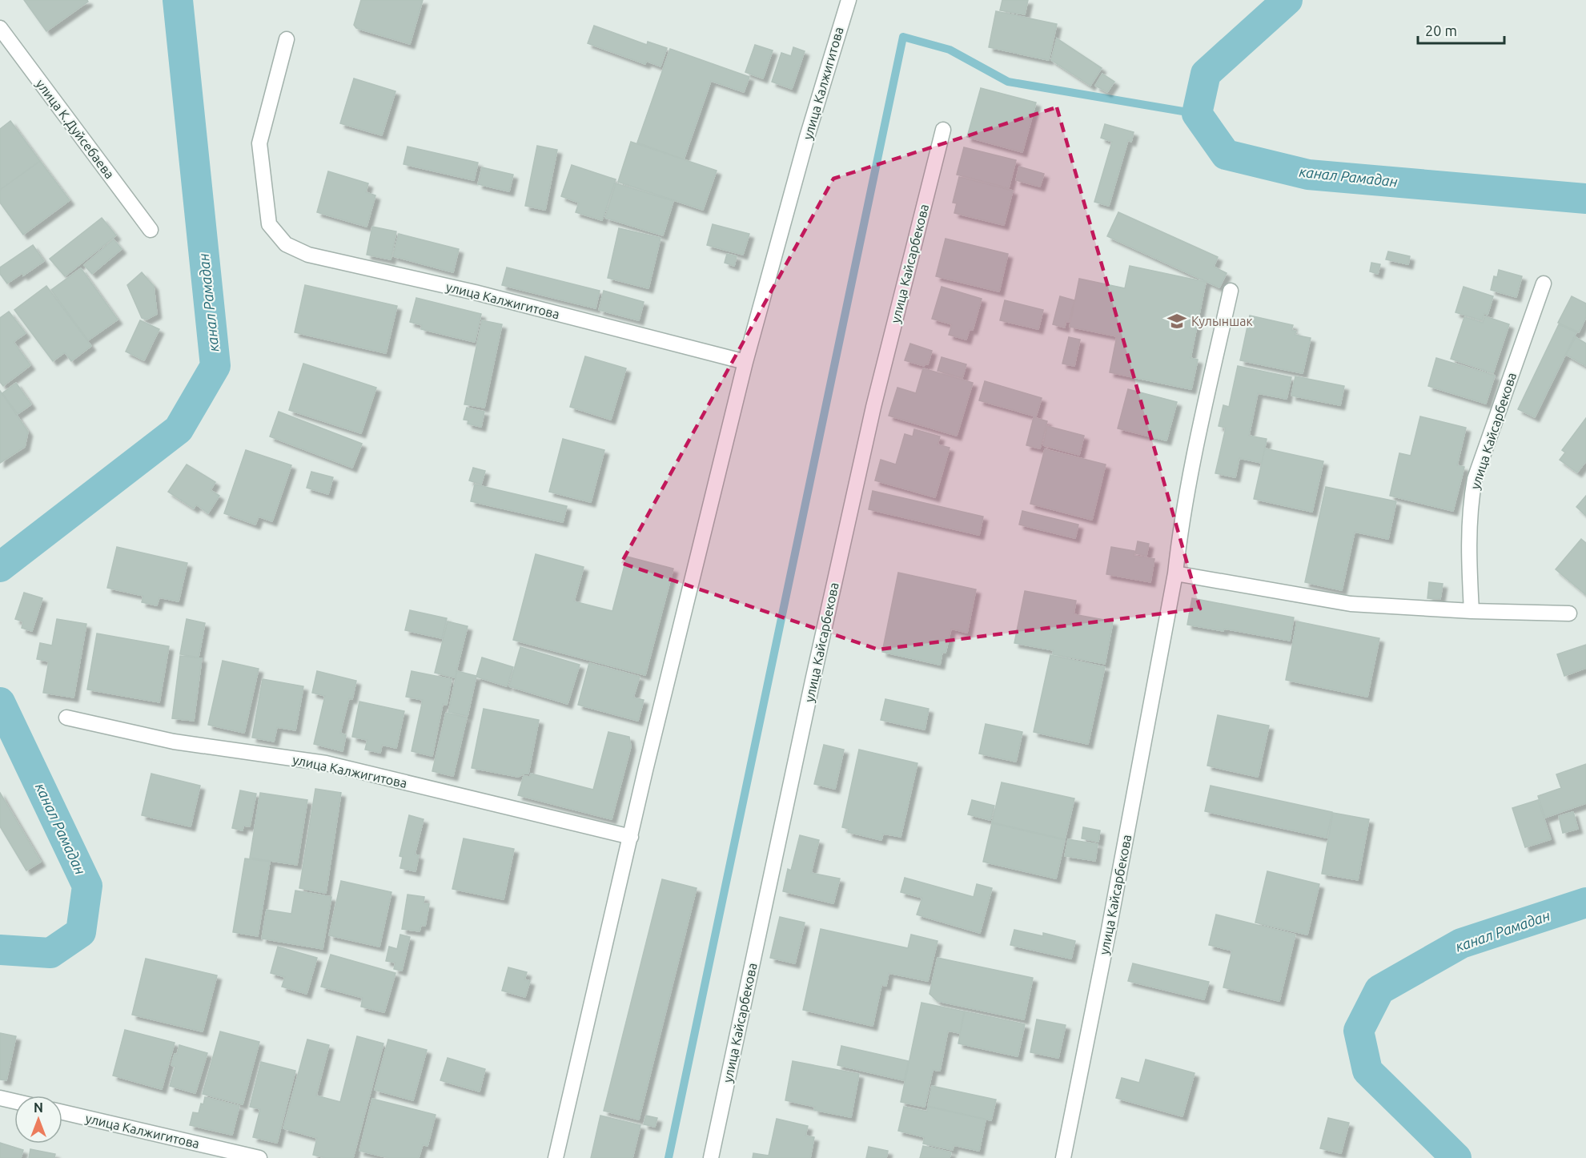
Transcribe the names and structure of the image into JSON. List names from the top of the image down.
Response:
{
  "streets": {
    "street": ["улица Калжигитова", "улица К.Дуйсебаева", "улица Кайсарбекова"]
  },
  "water": ["канал Рамадан"],
  "places": {
    "school or university": ["Кулыншак"]
  },
  "scale_bar": "20 m",
  "north": "top"
}
